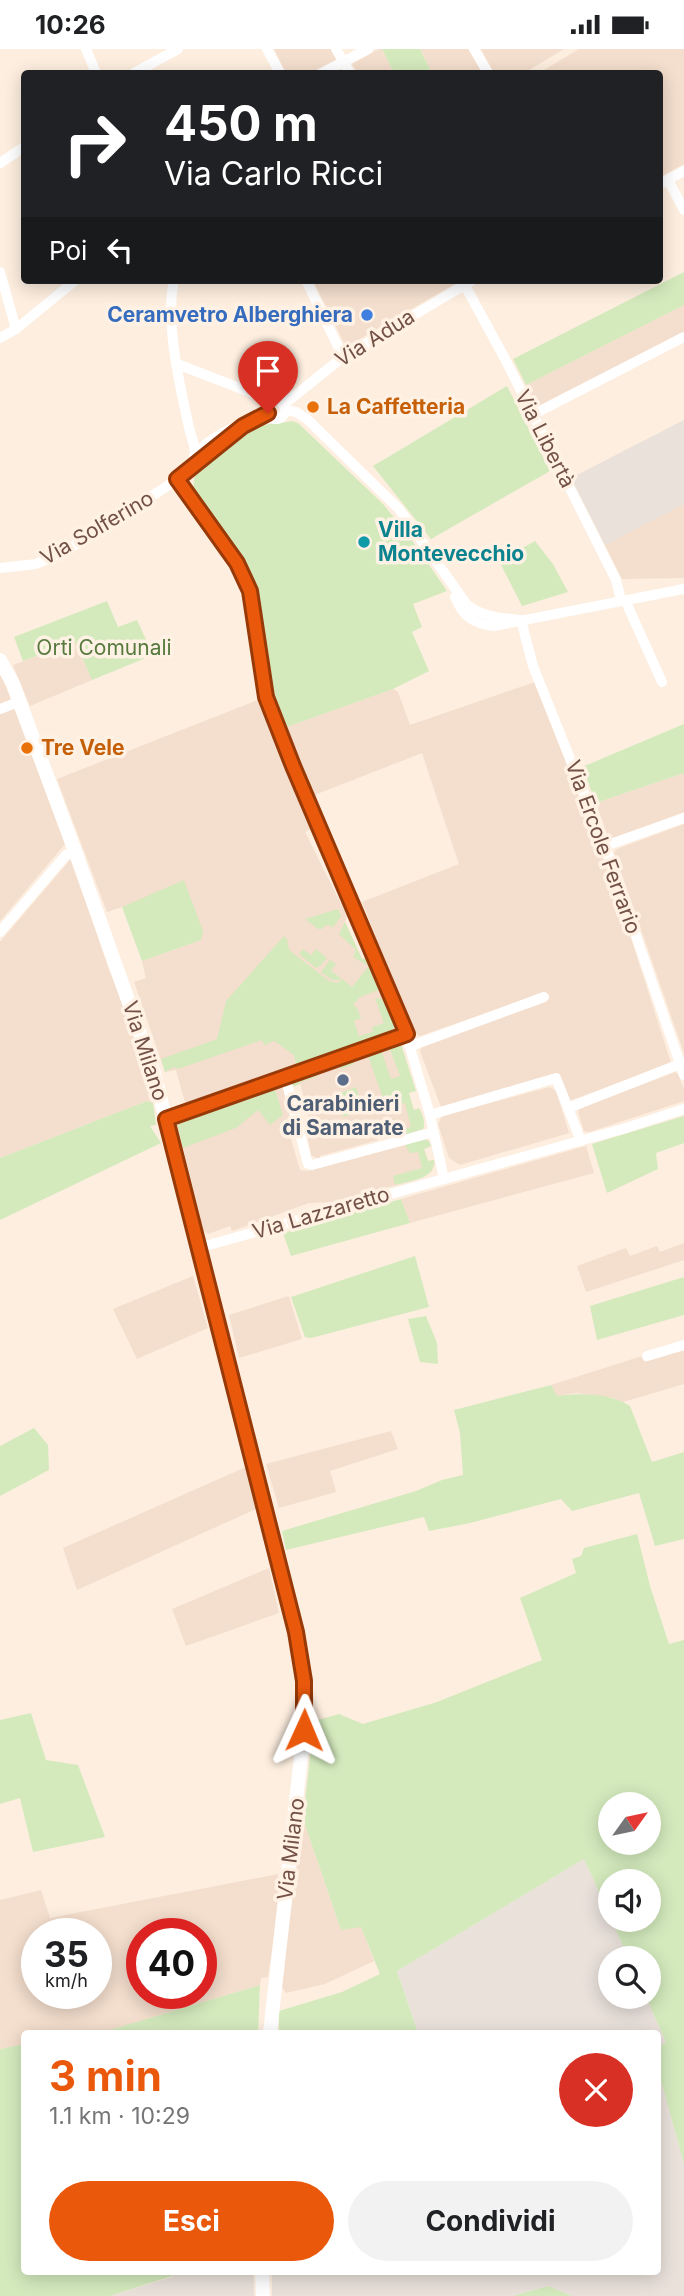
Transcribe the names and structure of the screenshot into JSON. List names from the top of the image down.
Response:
{
  "streets": {
    "street": [
      "Via Adua",
      "Via Libertà",
      "Via Solferino",
      "Via Ercole Ferrario",
      "Via Milano",
      "Via Lazzaretto"
    ]
  },
  "crossings": [
    ["Via Milano", "Via Lazzaretto"]
  ],
  "parks": ["Orti Comunali"],
  "places": [
    "Ceramvetro Alberghiera",
    "La Caffetteria",
    "Villa Montevecchio",
    "Tre Vele",
    "Carabinieri di Samarate"
  ],
  "north": "top right",
  "page": {
    "status": "10:26",
    "turn": ["450 m", "Via Carlo Ricci"],
    "then": "Poi",
    "speed": "35 km/h",
    "limit": "40",
    "heading": ["3 min", "1.1 km · 10:29"],
    "buttons": ["Esci", "Condividi"]
  }
}
